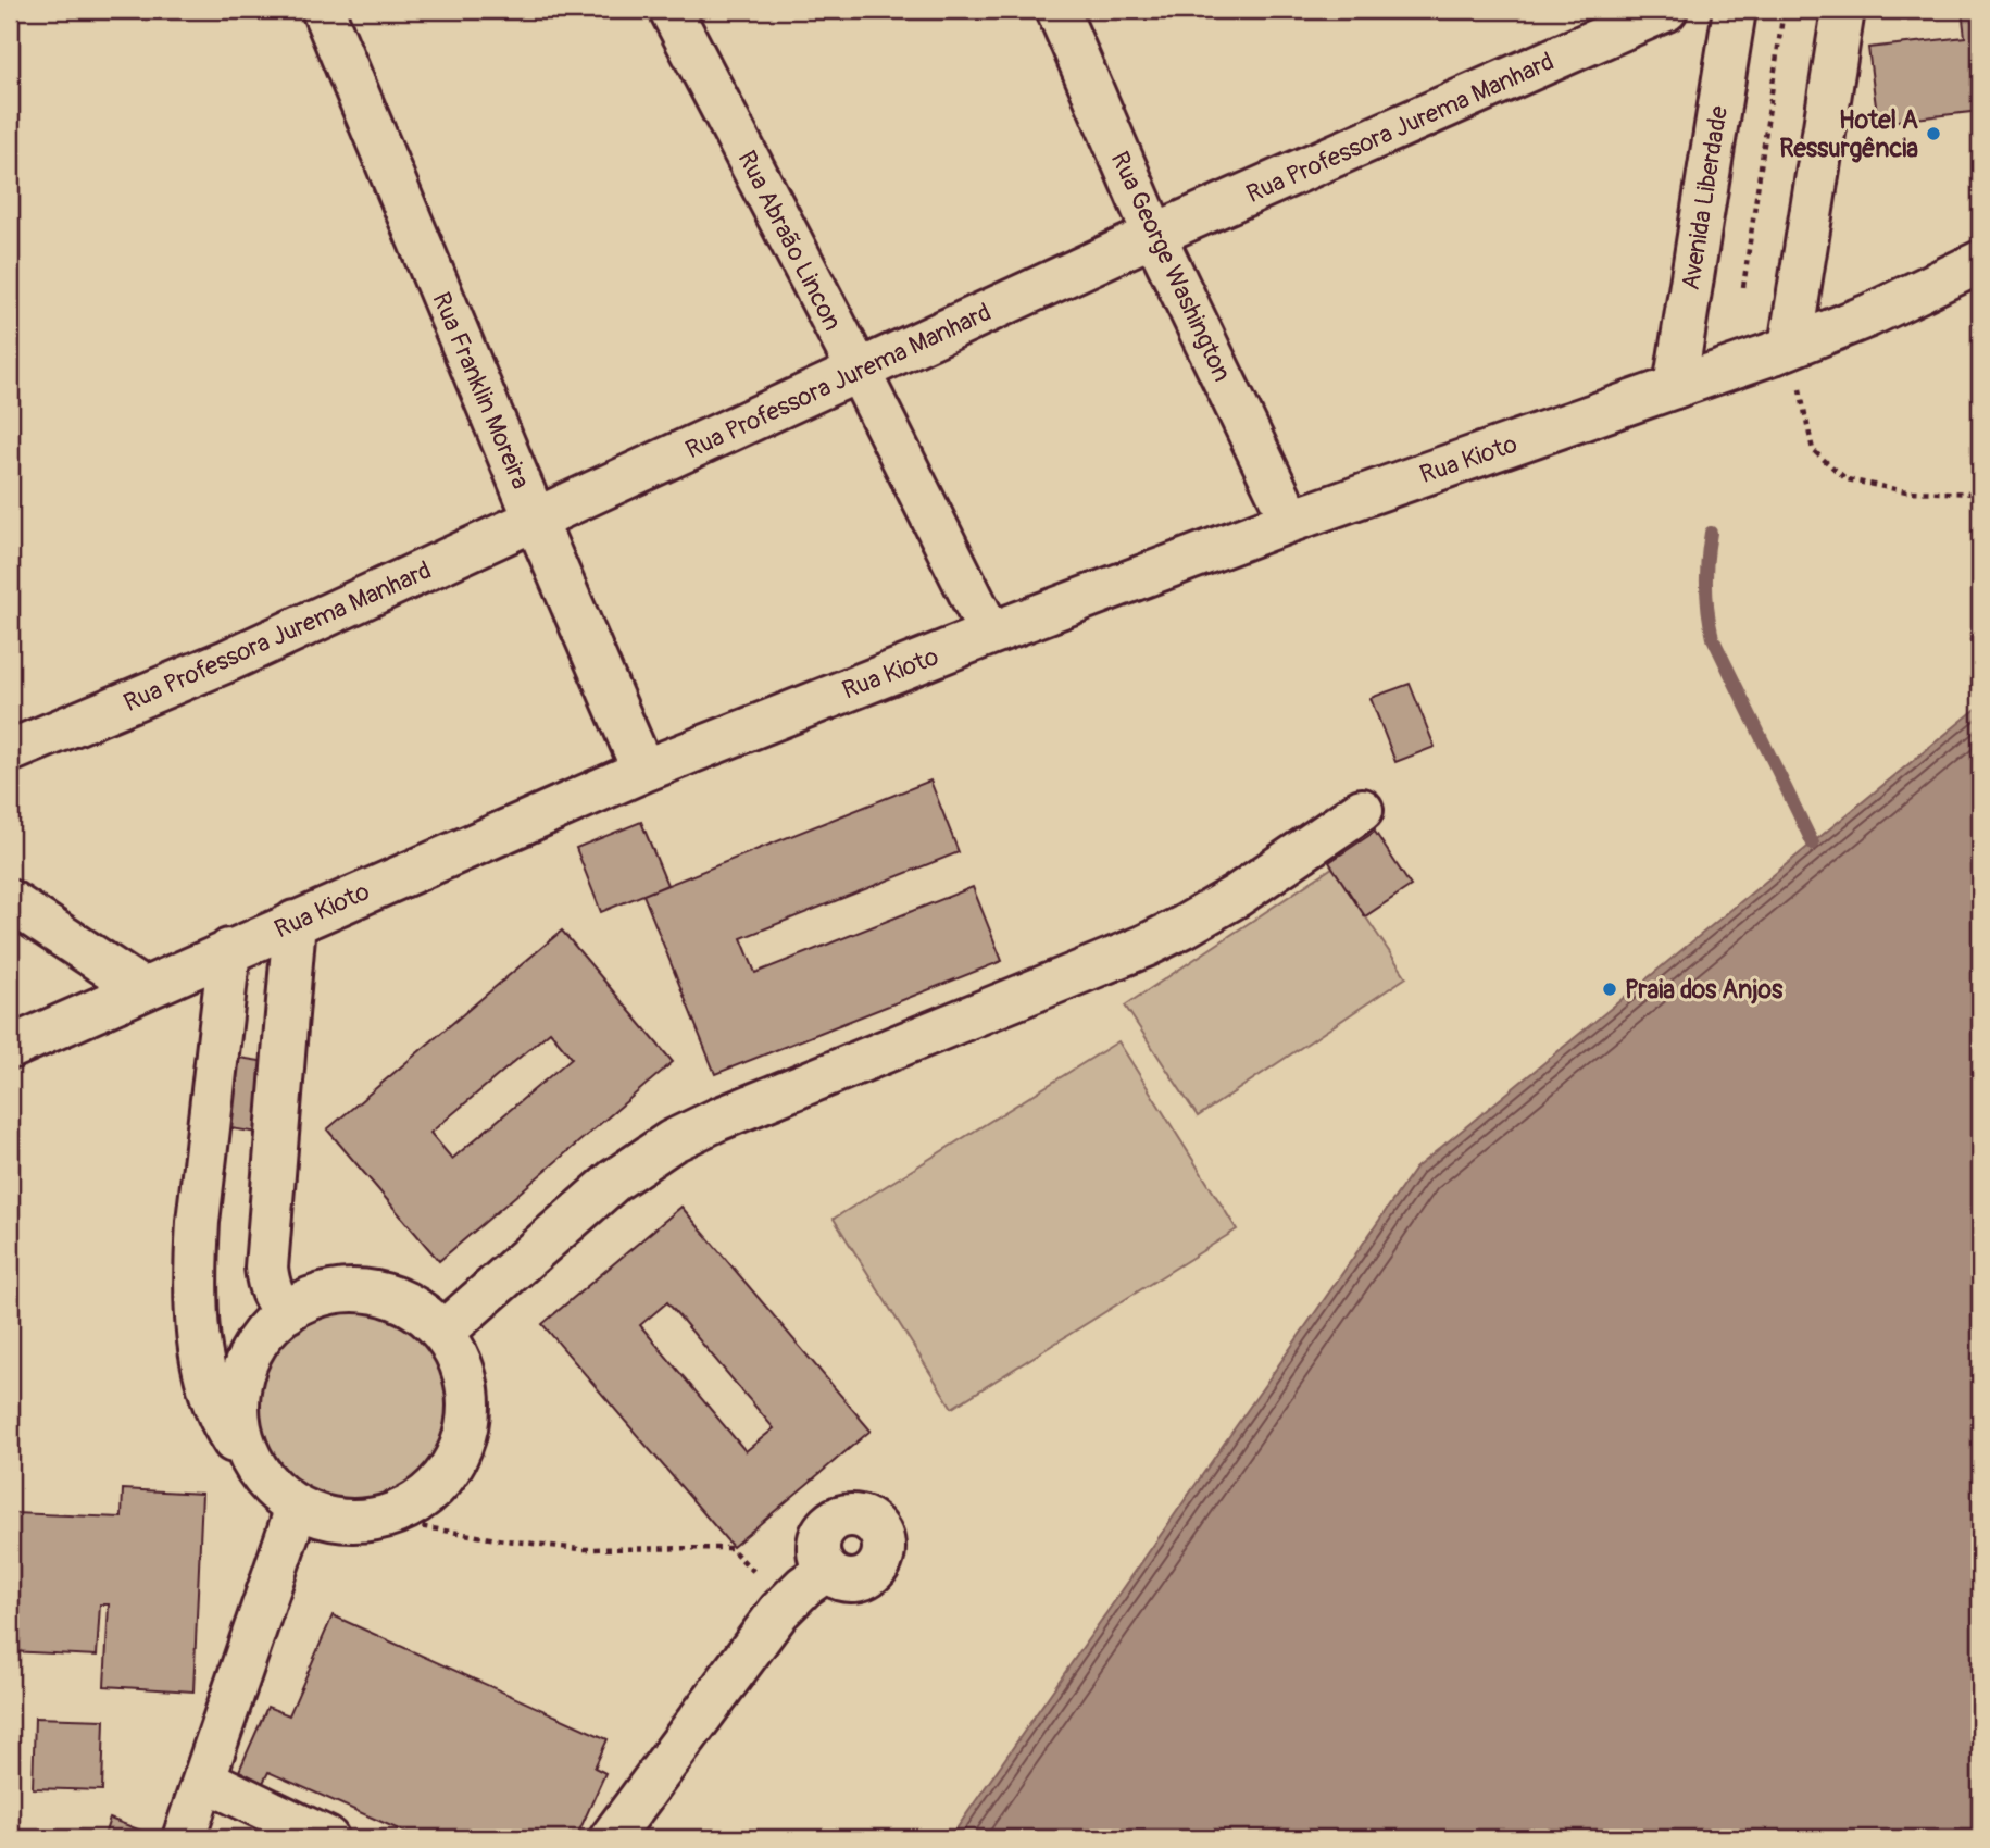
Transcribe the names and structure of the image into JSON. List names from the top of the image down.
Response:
{
  "streets": {
    "street": [
      "Rua Professora Jurema Manhard",
      "Avenida Liberdade",
      "Rua Abraão Lincon",
      "Rua George Washington",
      "Rua Franklin Moreira",
      "Rua Kioto"
    ]
  },
  "crossings": [
    ["Rua Professora Jurema Manhard", "Rua Abraão Lincon"],
    ["Rua Professora Jurema Manhard", "Rua George Washington"],
    ["Rua Professora Jurema Manhard", "Rua Franklin Moreira"],
    ["Avenida Liberdade", "Rua Kioto"],
    ["Rua Abraão Lincon", "Rua Kioto"],
    ["Rua George Washington", "Rua Kioto"],
    ["Rua Franklin Moreira", "Rua Kioto"]
  ],
  "places": ["Hotel A Ressurgência", "Praia dos Anjos"]
}
